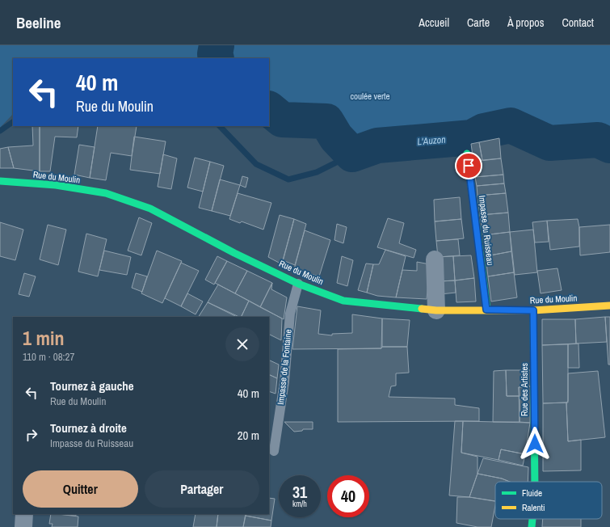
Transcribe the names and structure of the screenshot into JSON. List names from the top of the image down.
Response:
{
  "streets": {
    "main road": ["Rue du Moulin", "Impasse du Ruisseau", "Rue des Artistes"],
    "lane": ["Impasse de la Fontaine"]
  },
  "crossings": [
    ["Rue du Moulin", "Impasse du Ruisseau"],
    ["Rue du Moulin", "Impasse de la Fontaine"],
    ["Rue du Moulin", "Rue des Artistes"]
  ],
  "water": ["L'Auzon"],
  "parks": ["coulée verte"],
  "legend": ["Fluide", "Ralenti"],
  "page": {
    "header": "Beeline",
    "nav": [
      "Accueil",
      "Carte",
      "À propos",
      "Contact"
    ],
    "turn": ["40 m", "Rue du Moulin"],
    "heading": ["1 min", "110 m · 08:27"],
    "list": [
      {
        "name": "Tournez à gauche",
        "note": "Rue du Moulin",
        "value": "40 m"
      },
      {
        "name": "Tournez à droite",
        "note": "Impasse du Ruisseau",
        "value": "20 m"
      }
    ],
    "buttons": ["Quitter", "Partager"],
    "speed": "31 km/h",
    "limit": "40"
  }
}
